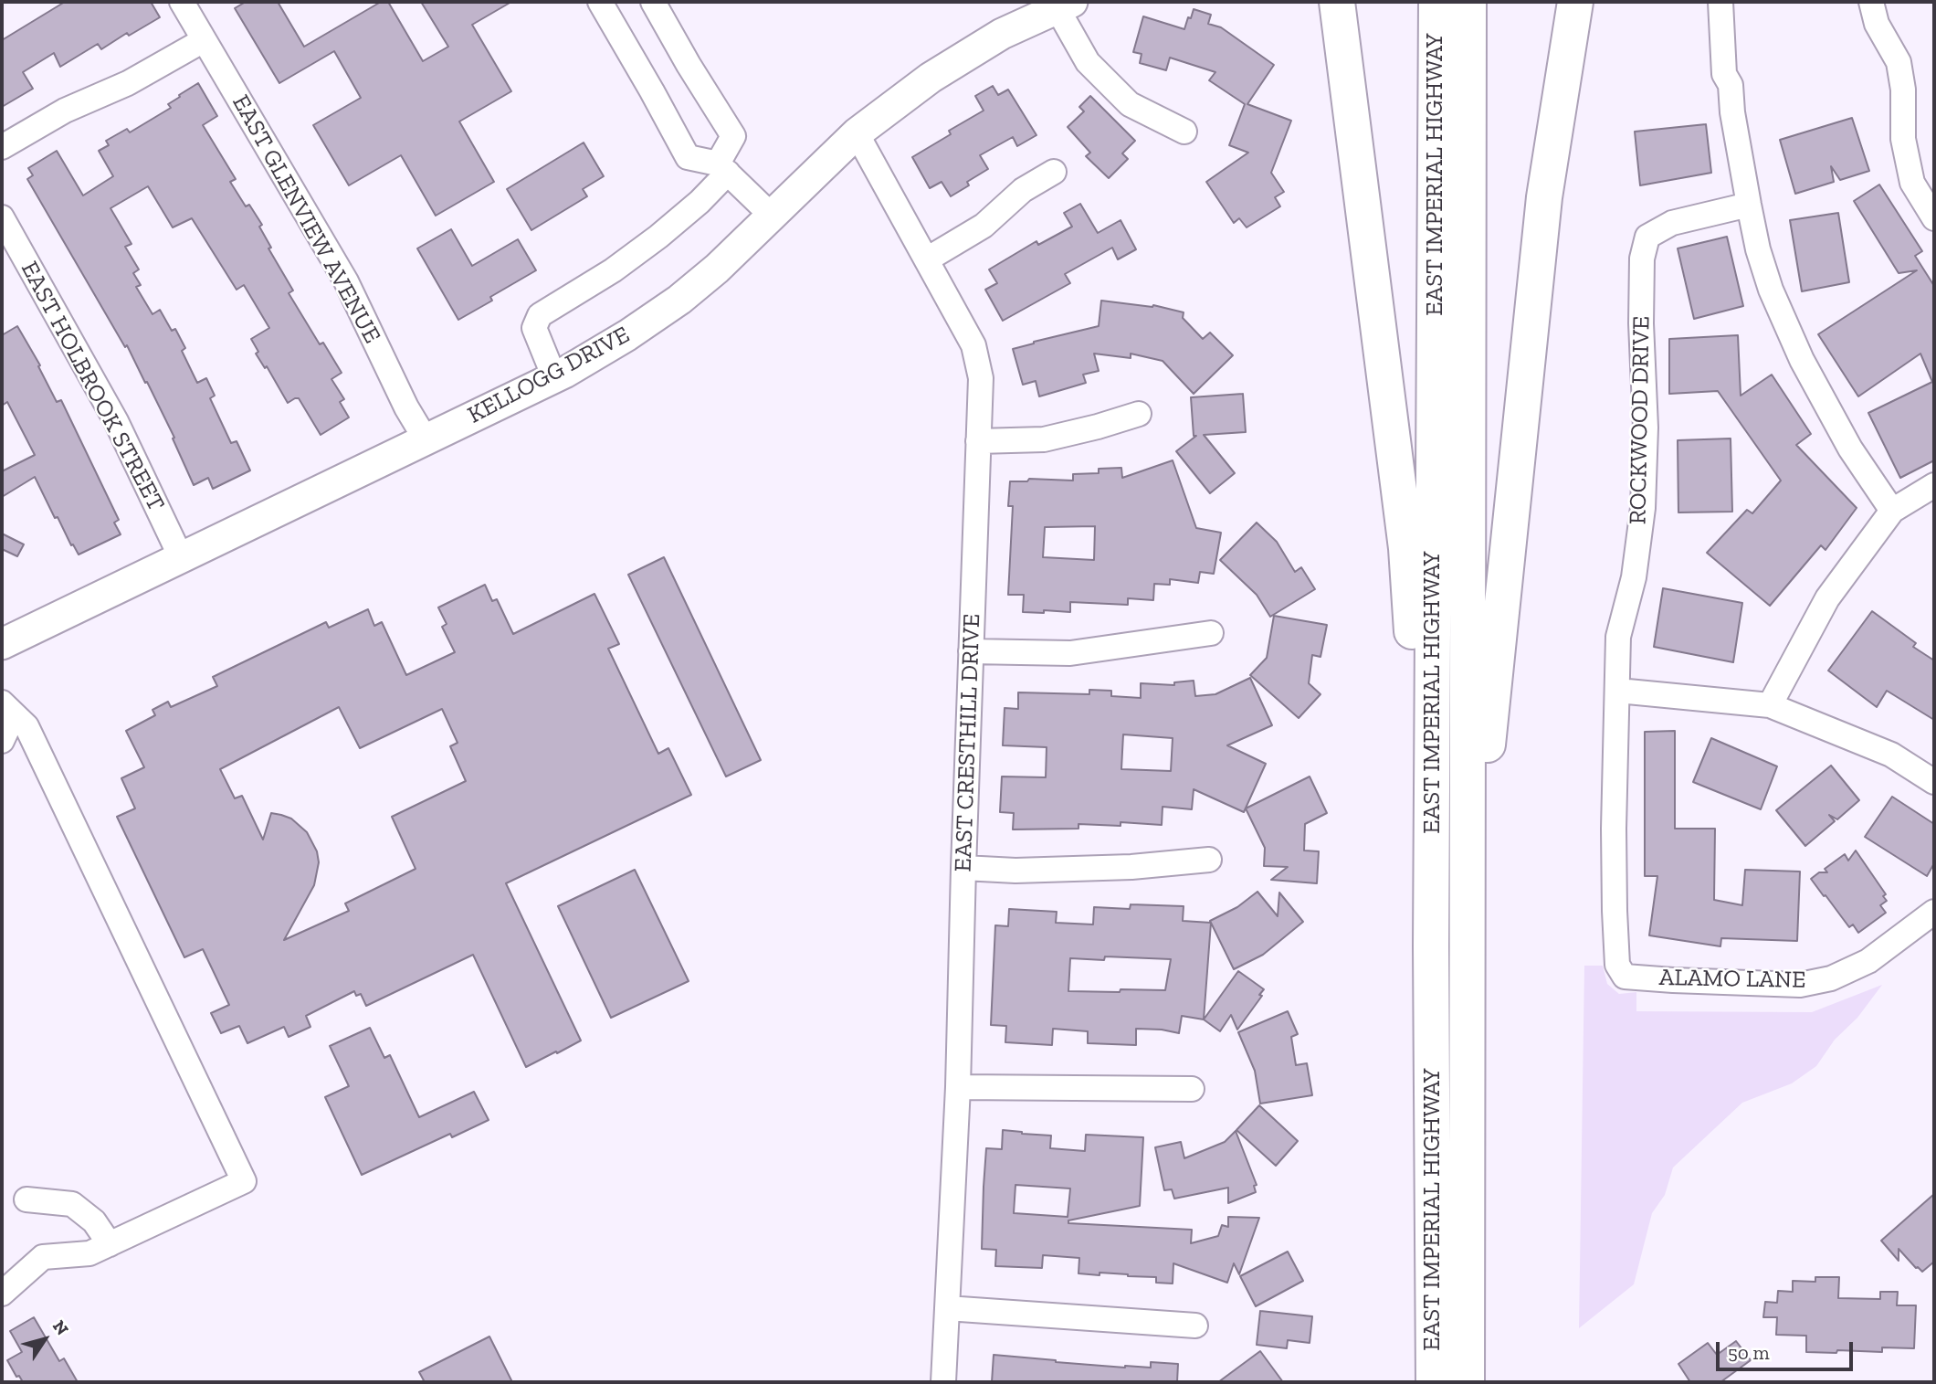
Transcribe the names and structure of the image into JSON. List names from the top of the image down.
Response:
{
  "streets": {
    "highway": ["EAST IMPERIAL HIGHWAY"],
    "main road": ["KELLOGG DRIVE"],
    "street": [
      "EAST GLENVIEW AVENUE",
      "EAST HOLBROOK STREET",
      "ROCKWOOD DRIVE",
      "EAST CRESTHILL DRIVE",
      "ALAMO LANE"
    ]
  },
  "crossings": [
    ["EAST GLENVIEW AVENUE", "KELLOGG DRIVE"],
    ["KELLOGG DRIVE", "EAST HOLBROOK STREET"],
    ["KELLOGG DRIVE", "EAST CRESTHILL DRIVE"],
    ["ROCKWOOD DRIVE", "ALAMO LANE"]
  ],
  "scale_bar": "50 m",
  "north": "top right"
}
